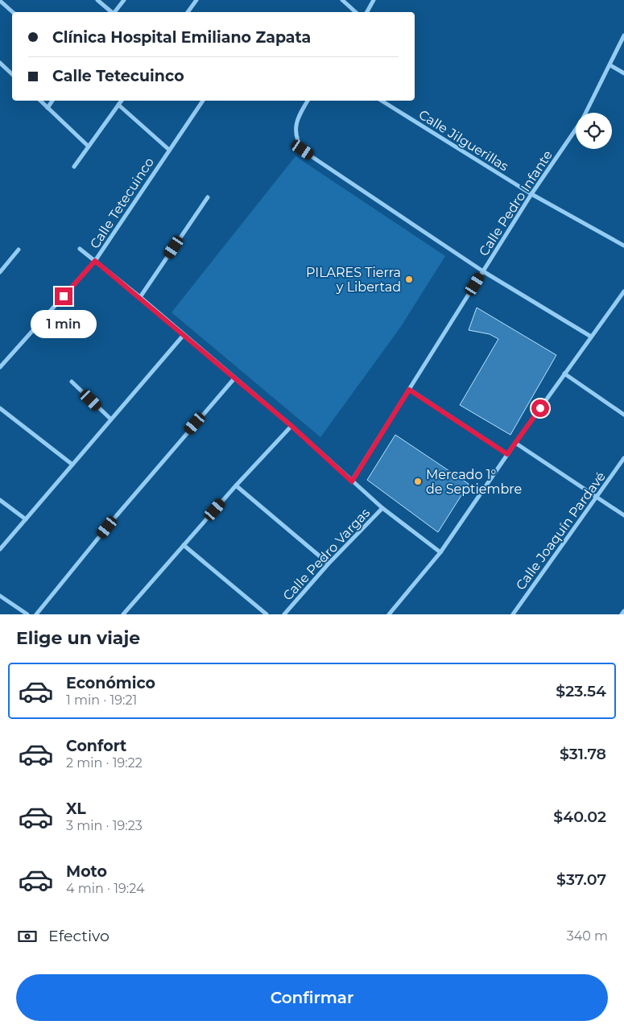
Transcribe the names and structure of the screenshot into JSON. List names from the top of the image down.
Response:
{
  "streets": {
    "street": [
      "Calle Jilguerillas",
      "Calle Tetecuinco",
      "Calle Pedro Infante",
      "Calle Joaquín Pardavé",
      "Calle Pedro Vargas"
    ]
  },
  "crossings": [
    ["Calle Jilguerillas", "Calle Pedro Infante"]
  ],
  "places": ["PILARES Tierra y Libertad", "Mercado 1° de Septiembre"],
  "page": {
    "banner": ["Clínica Hospital Emiliano Zapata", "Calle Tetecuinco"],
    "bubble": "1 min",
    "heading": "Elige un viaje",
    "list": [
      {
        "name": "Económico",
        "note": "1 min · 19:21",
        "value": "$23.54"
      },
      {
        "name": "Confort",
        "note": "2 min · 19:22",
        "value": "$31.78"
      },
      {
        "name": "XL",
        "note": "3 min · 19:23",
        "value": "$40.02"
      },
      {
        "name": "Moto",
        "note": "4 min · 19:24",
        "value": "$37.07"
      }
    ],
    "pay": ["Efectivo", "340 m"],
    "buttons": "Confirmar"
  }
}
